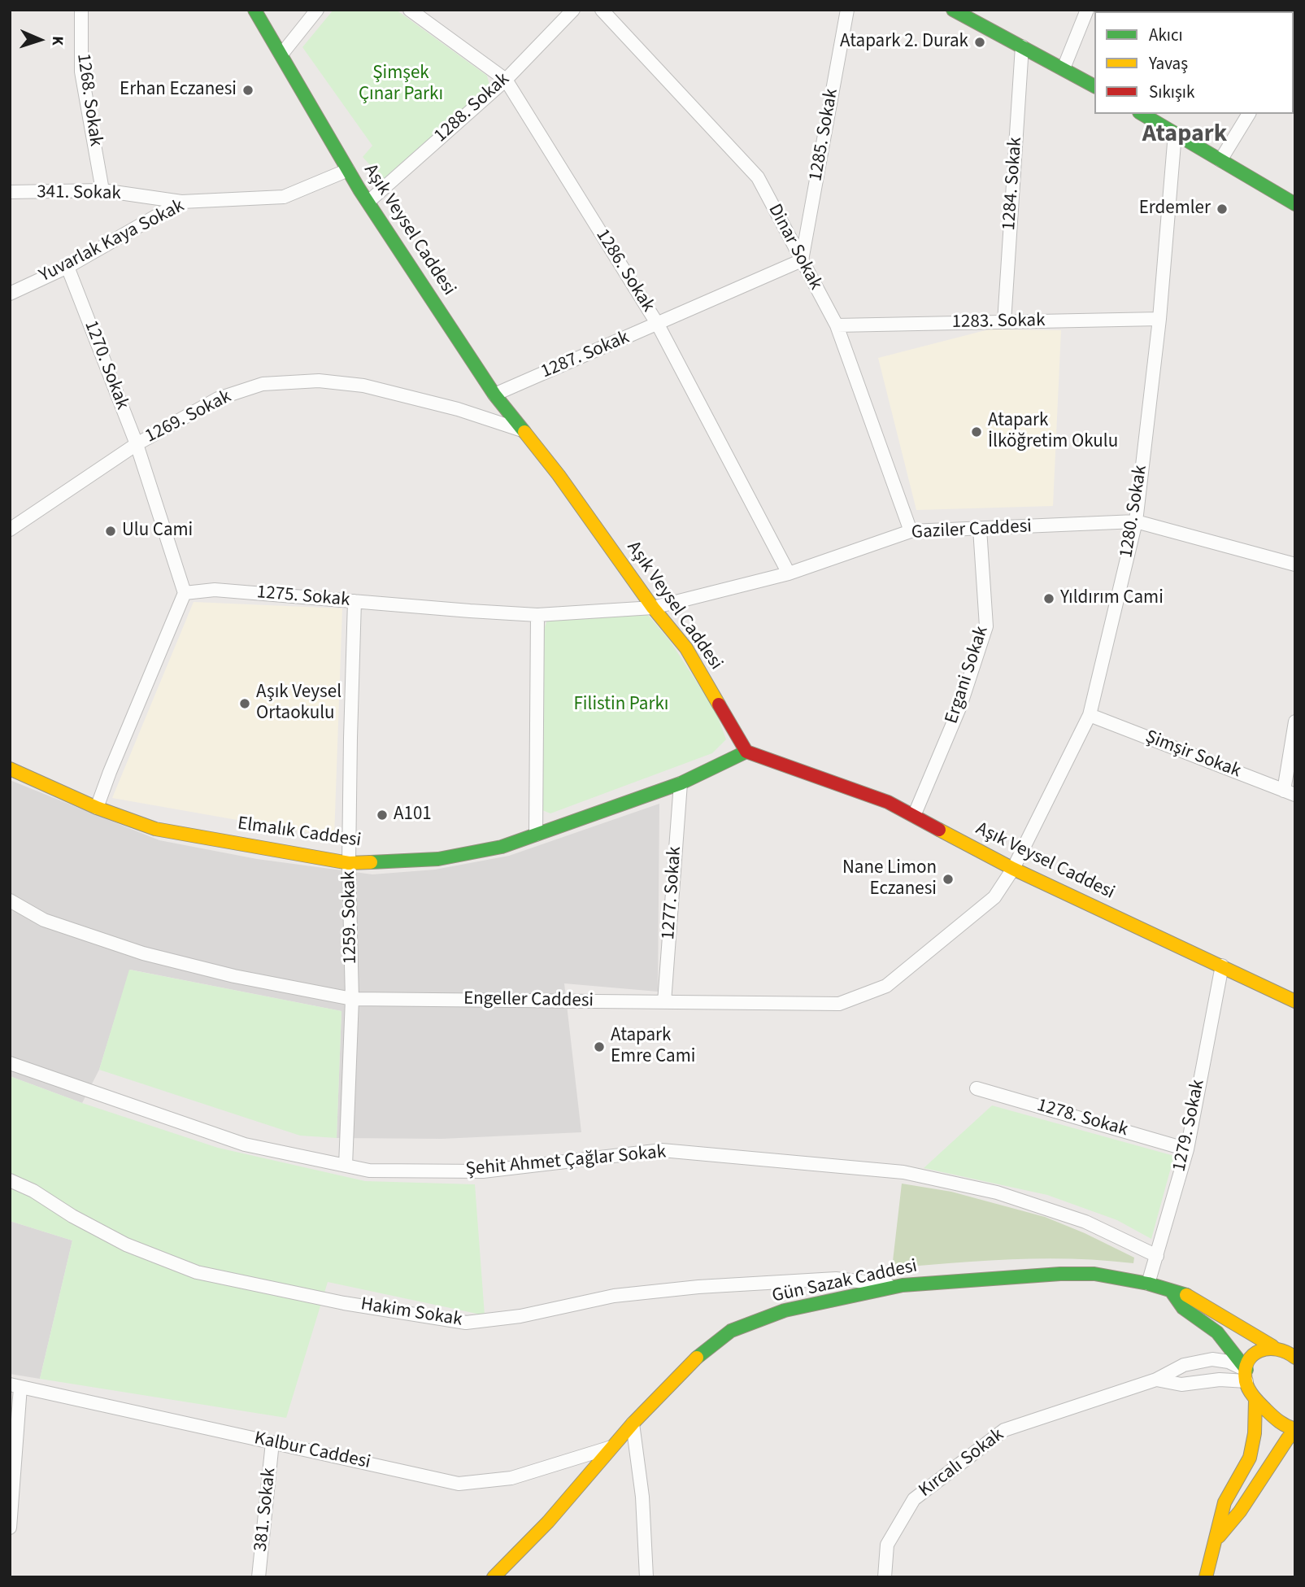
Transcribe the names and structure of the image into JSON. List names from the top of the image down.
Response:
{
  "streets": {
    "street": [
      "1268. Sokak",
      "1288. Sokak",
      "1285. Sokak",
      "1284. Sokak",
      "341. Sokak",
      "Aşık Veysel Caddesi",
      "Yuvarlak Kaya Sokak",
      "Dinar Sokak",
      "1286. Sokak",
      "1283. Sokak",
      "1287. Sokak",
      "1270. Sokak",
      "1269. Sokak",
      "1280. Sokak",
      "Gaziler Caddesi",
      "1275. Sokak",
      "Ergani Sokak",
      "Şimşir Sokak",
      "Elmalık Caddesi",
      "1277. Sokak",
      "1259. Sokak",
      "Engeller Caddesi",
      "1278. Sokak",
      "1279. Sokak",
      "Şehit Ahmet Çağlar Sokak",
      "Gün Sazak Caddesi",
      "Hakim Sokak",
      "Kalbur Caddesi",
      "Kırcalı Sokak",
      "381. Sokak"
    ]
  },
  "crossings": [
    ["1268. Sokak", "341. Sokak"],
    ["1288. Sokak", "Aşık Veysel Caddesi"],
    ["1288. Sokak", "1286. Sokak"],
    ["1285. Sokak", "Dinar Sokak"],
    ["1285. Sokak", "1287. Sokak"],
    ["1284. Sokak", "1283. Sokak"],
    ["341. Sokak", "Yuvarlak Kaya Sokak"],
    ["Aşık Veysel Caddesi", "Yuvarlak Kaya Sokak"],
    ["Aşık Veysel Caddesi", "1287. Sokak"],
    ["Aşık Veysel Caddesi", "1269. Sokak"],
    ["Aşık Veysel Caddesi", "1280. Sokak"],
    ["Aşık Veysel Caddesi", "Gaziler Caddesi"],
    ["Aşık Veysel Caddesi", "1275. Sokak"],
    ["Aşık Veysel Caddesi", "Ergani Sokak"],
    ["Aşık Veysel Caddesi", "Elmalık Caddesi"],
    ["Aşık Veysel Caddesi", "Engeller Caddesi"],
    ["Aşık Veysel Caddesi", "1279. Sokak"],
    ["Yuvarlak Kaya Sokak", "1270. Sokak"],
    ["Dinar Sokak", "1283. Sokak"],
    ["Dinar Sokak", "1287. Sokak"],
    ["Dinar Sokak", "Gaziler Caddesi"],
    ["1286. Sokak", "1287. Sokak"],
    ["1286. Sokak", "Gaziler Caddesi"],
    ["1283. Sokak", "1280. Sokak"],
    ["1270. Sokak", "1269. Sokak"],
    ["1270. Sokak", "1275. Sokak"],
    ["1280. Sokak", "Gaziler Caddesi"],
    ["1280. Sokak", "Şimşir Sokak"],
    ["1280. Sokak", "Engeller Caddesi"],
    ["Gaziler Caddesi", "1275. Sokak"],
    ["Gaziler Caddesi", "Ergani Sokak"],
    ["1275. Sokak", "1259. Sokak"],
    ["Elmalık Caddesi", "1277. Sokak"],
    ["Elmalık Caddesi", "1259. Sokak"],
    ["1277. Sokak", "Engeller Caddesi"],
    ["1259. Sokak", "Engeller Caddesi"],
    ["1259. Sokak", "Şehit Ahmet Çağlar Sokak"],
    ["1278. Sokak", "1279. Sokak"],
    ["1279. Sokak", "Şehit Ahmet Çağlar Sokak"],
    ["1279. Sokak", "Gün Sazak Caddesi"],
    ["Gün Sazak Caddesi", "Hakim Sokak"],
    ["Gün Sazak Caddesi", "Kalbur Caddesi"],
    ["Kalbur Caddesi", "381. Sokak"]
  ],
  "districts": ["Atapark"],
  "parks": ["Şimşek Çınar Parkı", "Filistin Parkı"],
  "places": [
    "Atapark 2. Durak",
    "Erhan Eczanesi",
    "Erdemler",
    "Atapark İlköğretim Okulu",
    "Ulu Cami",
    "Yıldırım Cami",
    "Aşık Veysel Ortaokulu",
    "A101",
    "Nane Limon Eczanesi",
    "Atapark Emre Cami"
  ],
  "legend": ["Akıcı", "Yavaş", "Sıkışık"],
  "north": "right"
}
